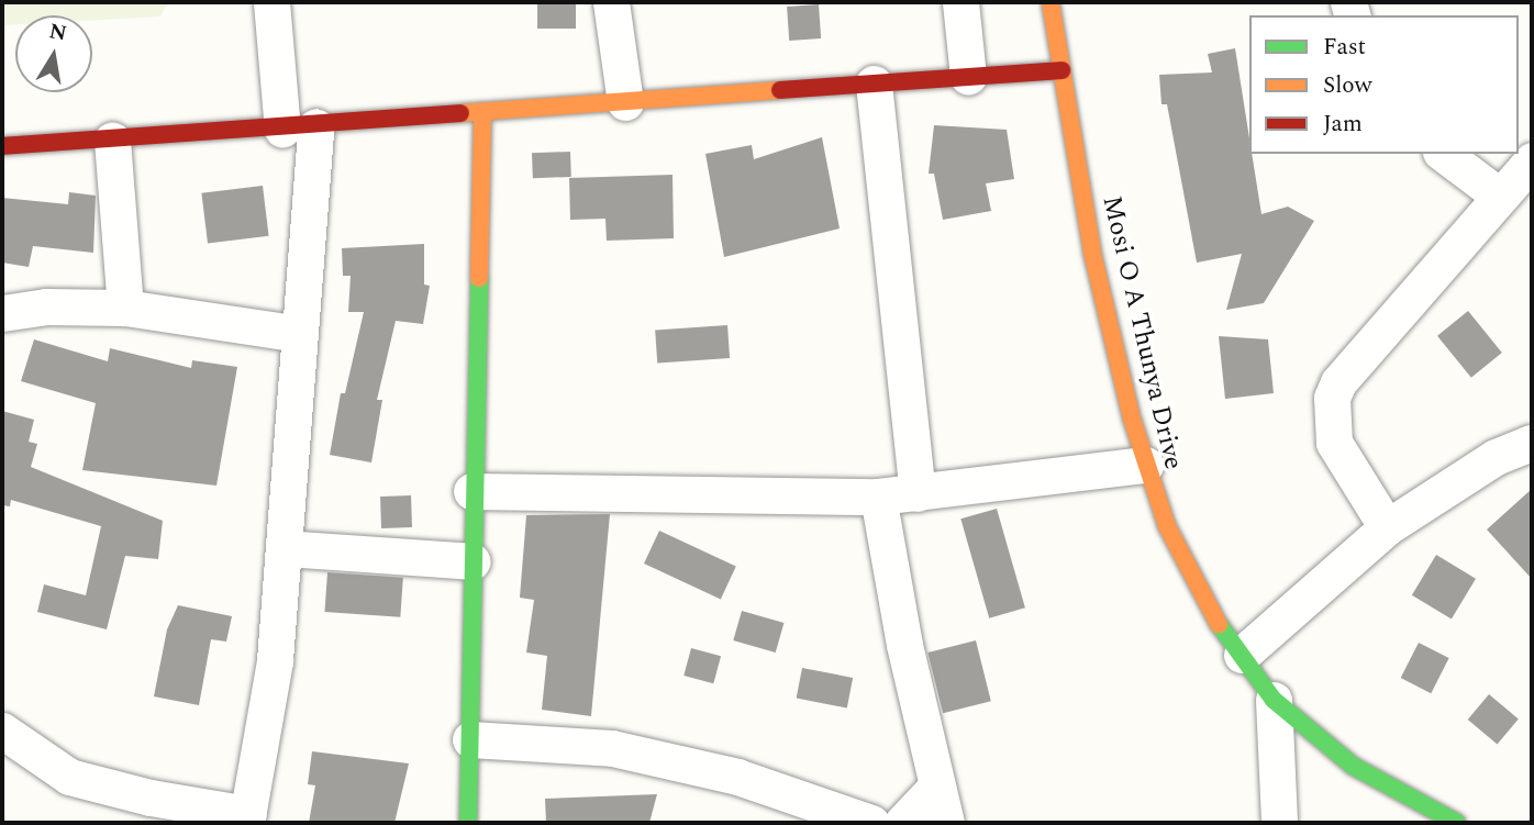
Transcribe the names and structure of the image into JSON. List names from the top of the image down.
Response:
{
  "streets": {
    "street": ["Mosi O A Thunya Drive"]
  },
  "legend": ["Fast", "Slow", "Jam"],
  "north": "top"
}
